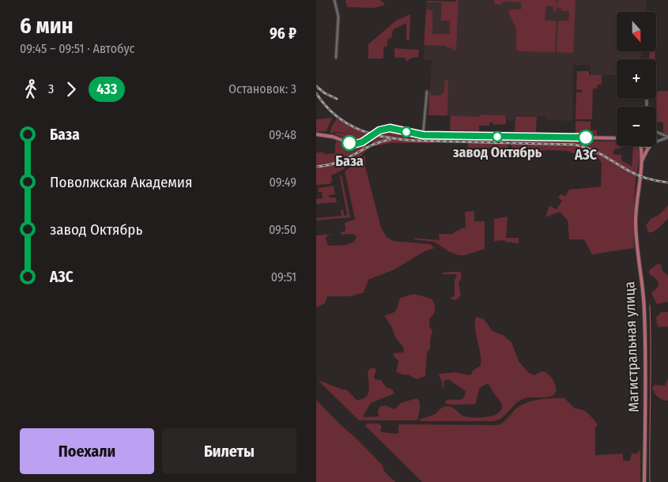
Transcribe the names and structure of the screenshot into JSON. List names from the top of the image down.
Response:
{
  "streets": {
    "main road": ["Магистральная улица"]
  },
  "places": ["завод Октябрь", "АЗС", "База"],
  "lines": ["bus line 433"],
  "north": "bottom",
  "page": {
    "heading": ["6 мин", "09:45 – 09:51 · Автобус", "96 ₽"],
    "map_buttons": ["+", "−"],
    "legs": ["3", "433", "Остановок: 3"],
    "list": [
      {
        "name": "База",
        "value": "09:48"
      },
      {
        "name": "Поволжская Академия",
        "value": "09:49"
      },
      {
        "name": "завод Октябрь",
        "value": "09:50"
      },
      {
        "name": "АЗС",
        "value": "09:51"
      }
    ],
    "buttons": ["Поехали", "Билеты"]
  }
}
